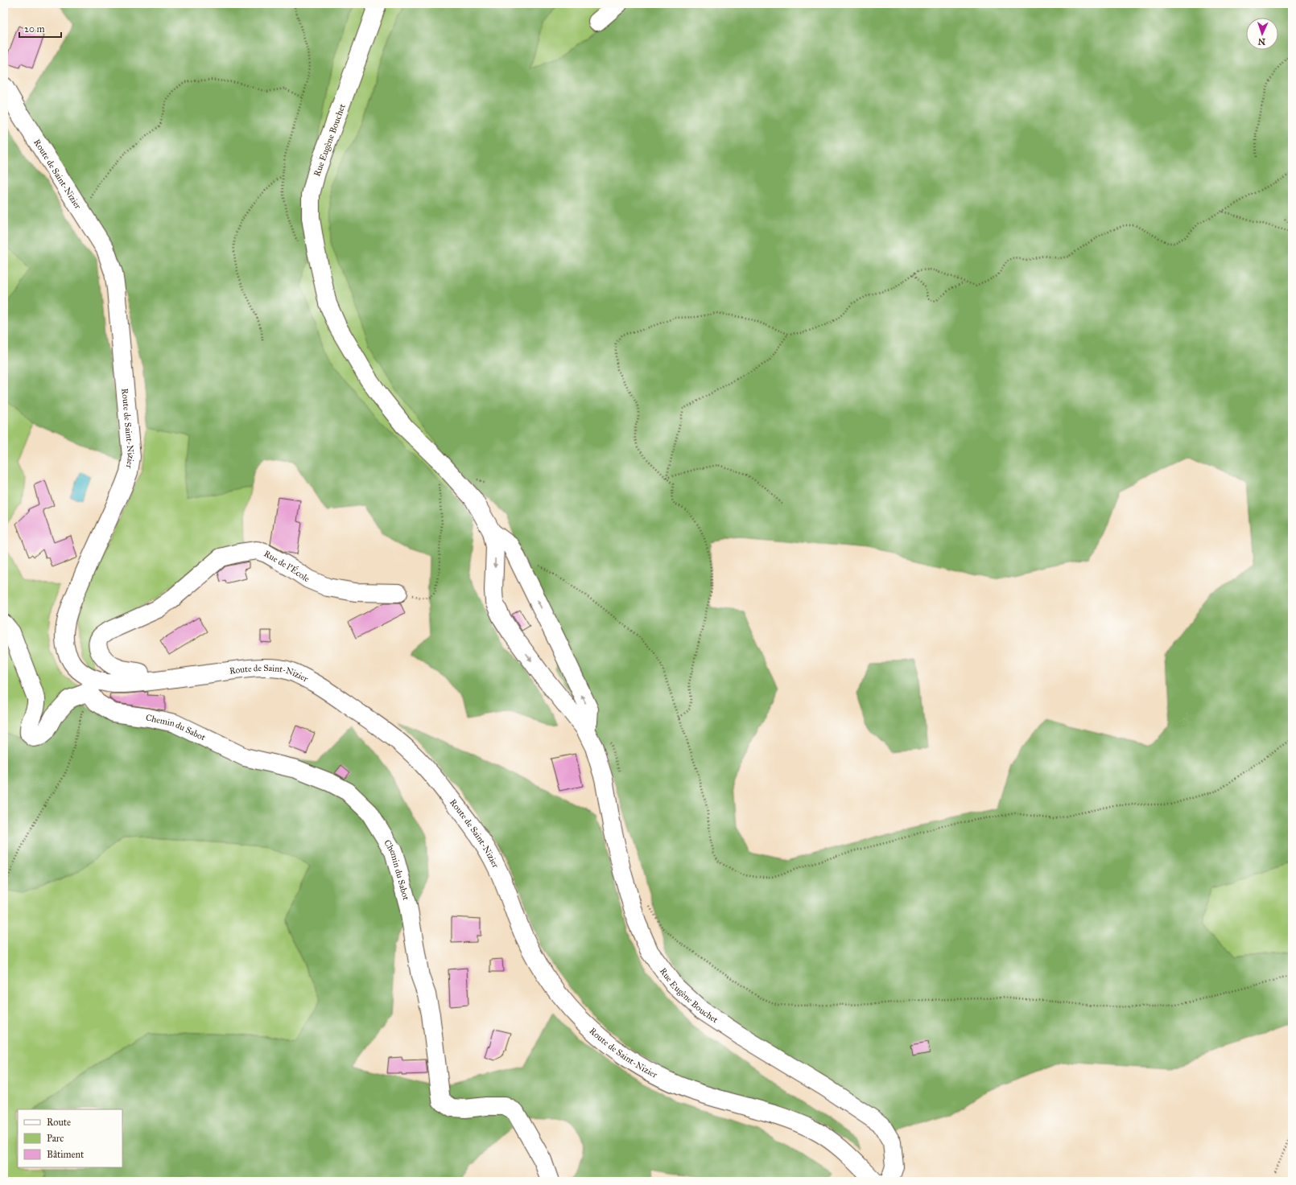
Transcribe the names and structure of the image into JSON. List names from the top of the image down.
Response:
{
  "streets": {
    "street": [
      "Rue Eugène Bouchet",
      "Route de Saint-Nizier",
      "Rue de l'École",
      "Chemin du Sabot"
    ]
  },
  "crossings": [
    ["Route de Saint-Nizier", "Rue de l'École"],
    ["Route de Saint-Nizier", "Chemin du Sabot"]
  ],
  "legend": ["Route", "Parc", "Bâtiment"],
  "scale_bar": "20 m",
  "north": "bottom"
}
